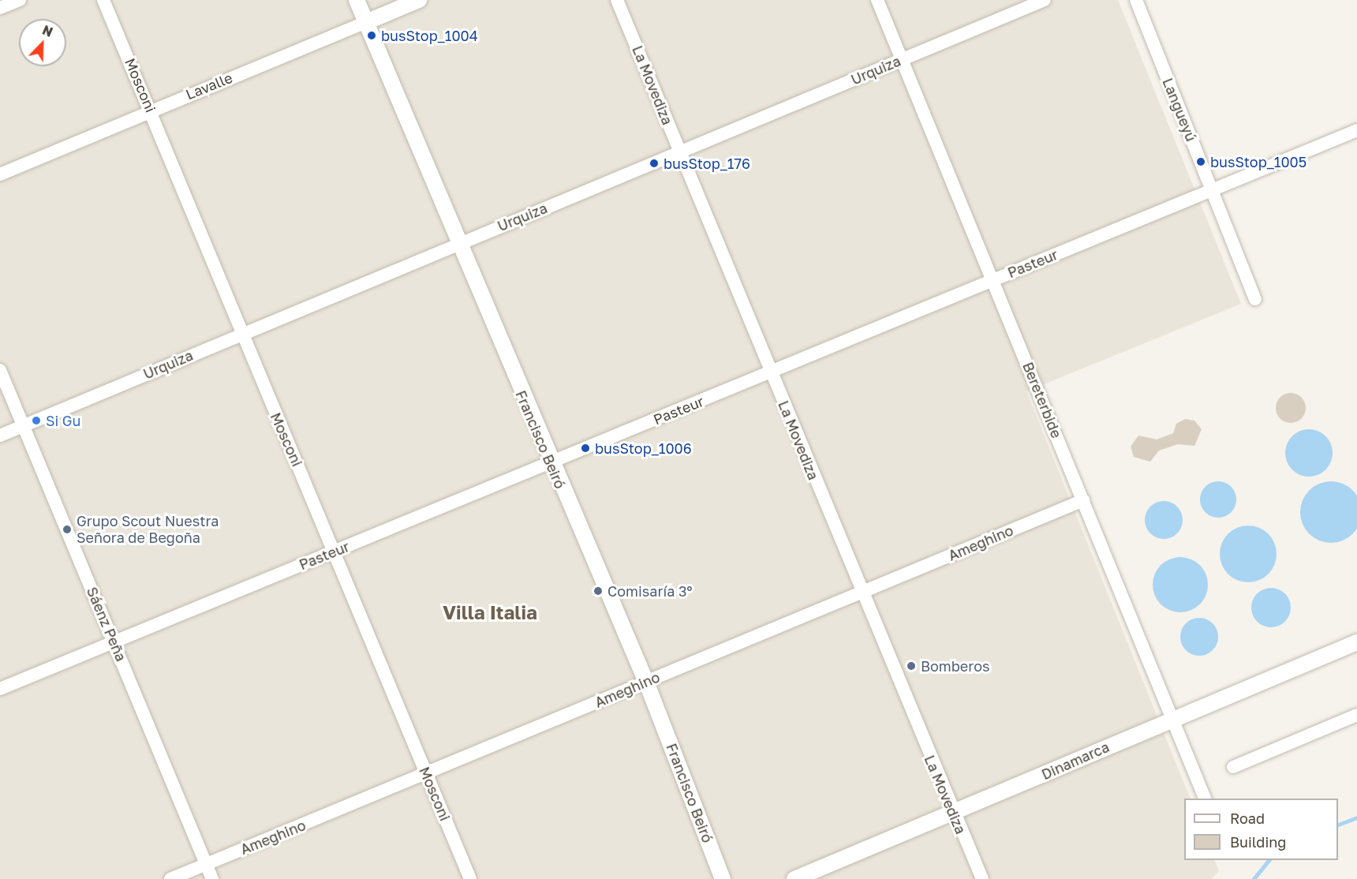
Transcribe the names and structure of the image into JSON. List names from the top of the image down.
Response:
{
  "streets": {
    "street": [
      "Urquiza",
      "Mosconi",
      "La Movediza",
      "Lavalle",
      "Langueyú",
      "Pasteur",
      "Bereterbide",
      "Francisco Beiró",
      "Ameghino",
      "Sáenz Peña",
      "Dinamarca"
    ]
  },
  "crossings": [
    ["Urquiza", "Mosconi"],
    ["Urquiza", "La Movediza"],
    ["Urquiza", "Bereterbide"],
    ["Urquiza", "Francisco Beiró"],
    ["Urquiza", "Sáenz Peña"],
    ["Mosconi", "Lavalle"],
    ["Mosconi", "Pasteur"],
    ["Mosconi", "Ameghino"],
    ["La Movediza", "Pasteur"],
    ["La Movediza", "Ameghino"],
    ["La Movediza", "Dinamarca"],
    ["Lavalle", "Francisco Beiró"],
    ["Langueyú", "Pasteur"],
    ["Pasteur", "Bereterbide"],
    ["Pasteur", "Francisco Beiró"],
    ["Pasteur", "Sáenz Peña"],
    ["Bereterbide", "Ameghino"],
    ["Bereterbide", "Dinamarca"],
    ["Francisco Beiró", "Ameghino"],
    ["Ameghino", "Sáenz Peña"]
  ],
  "districts": ["Villa Italia"],
  "places": [
    "busStop_1004",
    "busStop_1005",
    "busStop_176",
    "Si Gu",
    "busStop_1006",
    "Grupo Scout Nuestra Señora de Begoña",
    "Comisaría 3º",
    "Bomberos"
  ],
  "legend": ["Road", "Building"],
  "north": "top right"
}
